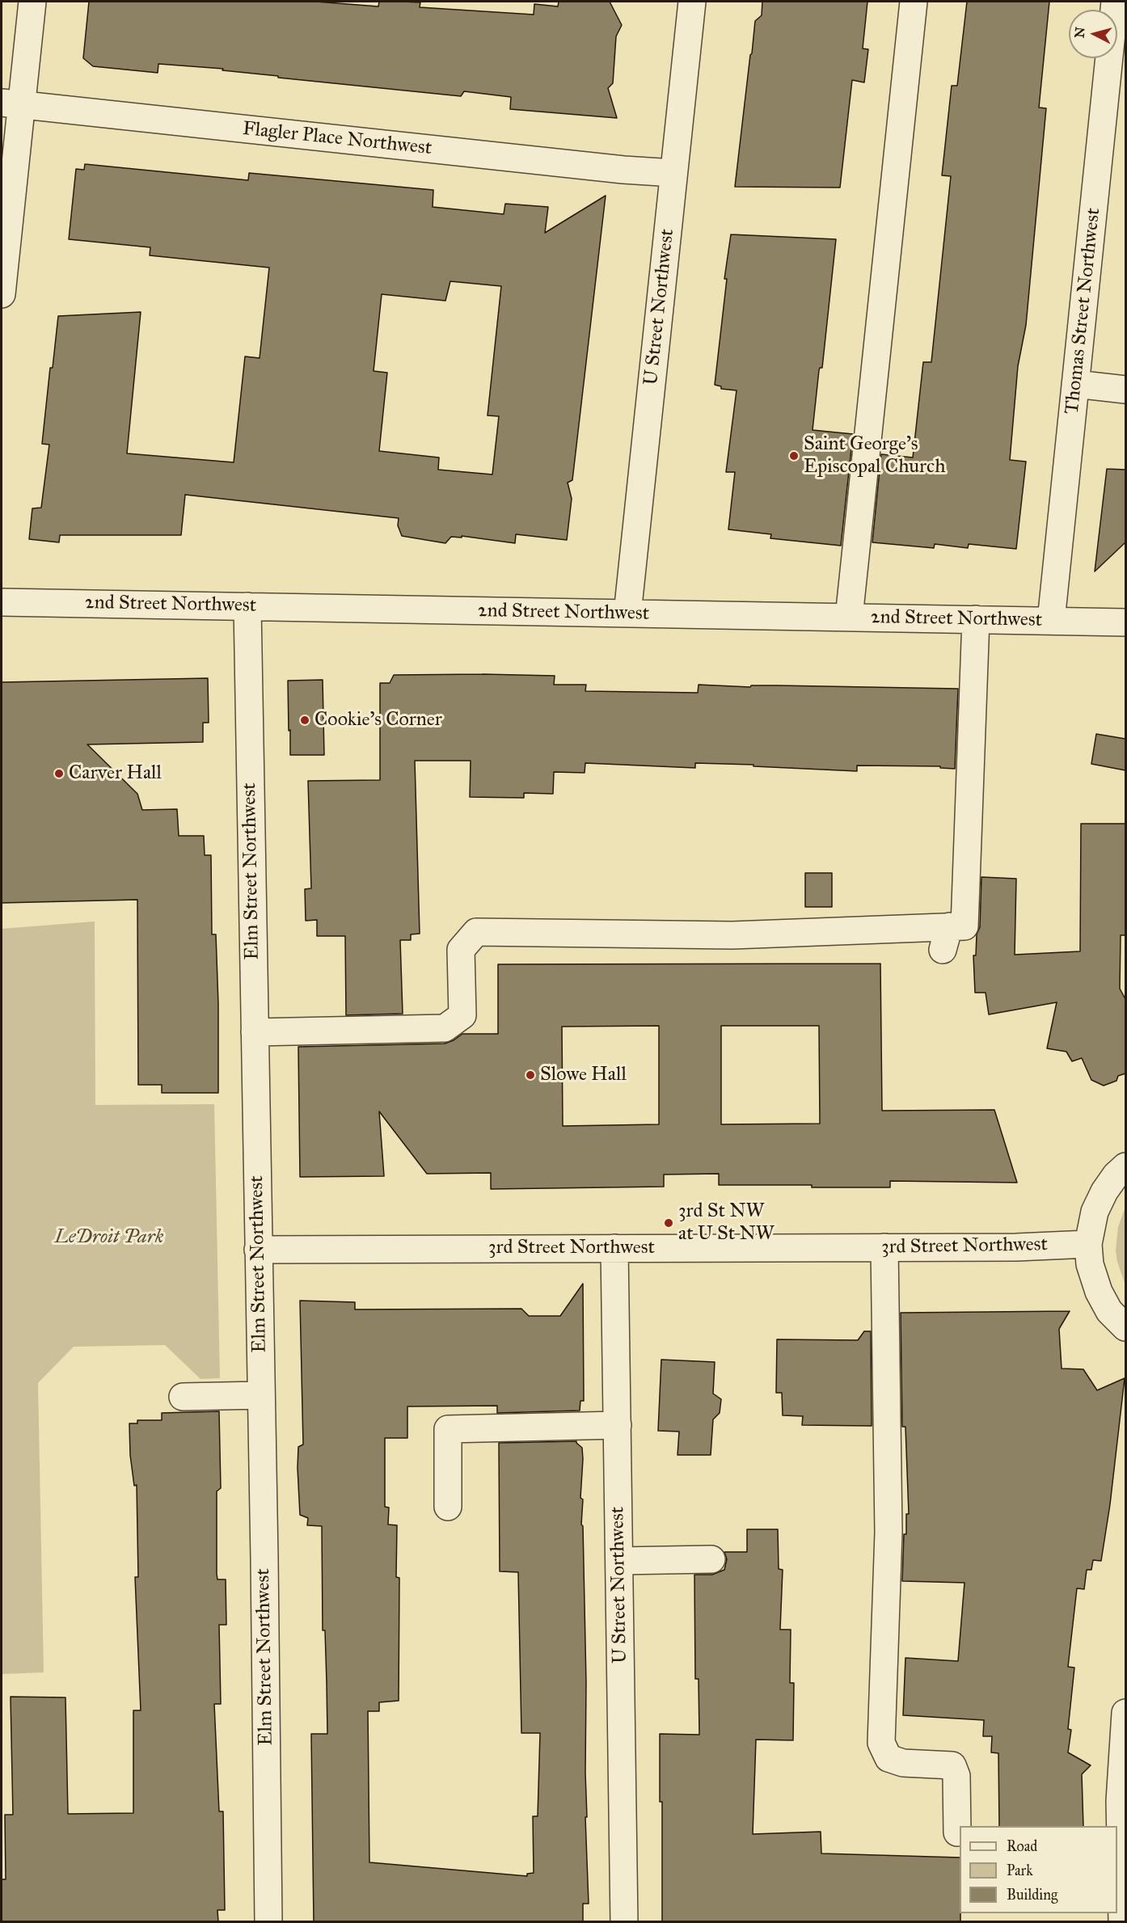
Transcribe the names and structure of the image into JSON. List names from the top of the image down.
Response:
{
  "streets": {
    "street": [
      "Flagler Place Northwest",
      "U Street Northwest",
      "Thomas Street Northwest",
      "2nd Street Northwest",
      "Elm Street Northwest",
      "3rd Street Northwest"
    ]
  },
  "crossings": [
    ["Flagler Place Northwest", "U Street Northwest"],
    ["U Street Northwest", "2nd Street Northwest"],
    ["U Street Northwest", "3rd Street Northwest"],
    ["Thomas Street Northwest", "2nd Street Northwest"],
    ["2nd Street Northwest", "Elm Street Northwest"],
    ["Elm Street Northwest", "3rd Street Northwest"]
  ],
  "parks": ["LeDroit Park"],
  "places": [
    "Saint George's Episcopal Church",
    "Cookie's Corner",
    "Carver Hall",
    "Slowe Hall",
    "3rd St NW at U St NW"
  ],
  "legend": ["Road", "Park", "Building"],
  "north": "left"
}
